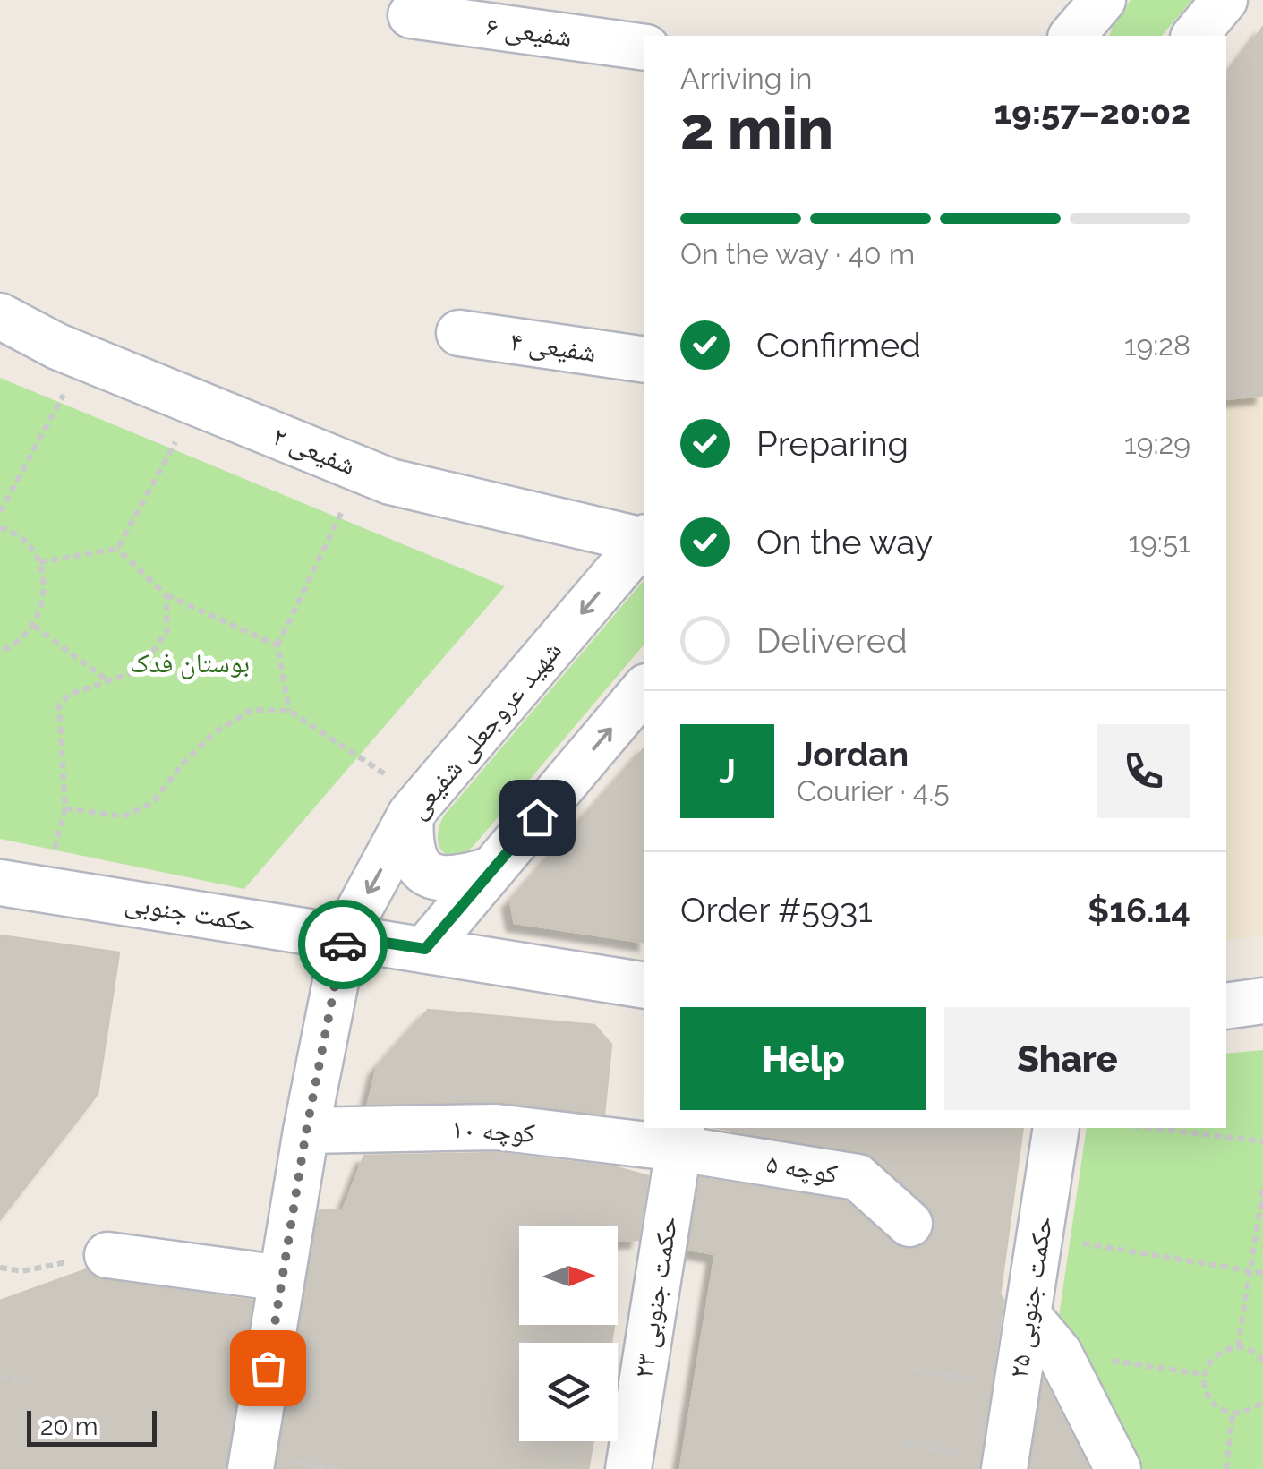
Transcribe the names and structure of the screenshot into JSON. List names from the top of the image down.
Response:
{
  "streets": {
    "street": [
      "شفیعی ۶",
      "شفیعی ۴",
      "شفیعی ۲",
      "شهید عروجعلی شفیعی",
      "حکمت جنوبی",
      "کوچه ۱۰",
      "کوچه ۵",
      "حکمت جنوبی ۲۳",
      "حکمت جنوبی ۲۵"
    ]
  },
  "crossings": [
    ["شهید عروجعلی شفیعی", "حکمت جنوبی"],
    ["شهید عروجعلی شفیعی", "کوچه ۱۰"],
    ["کوچه ۱۰", "کوچه ۵"],
    ["کوچه ۱۰", "حکمت جنوبی ۲۳"],
    ["کوچه ۵", "حکمت جنوبی ۲۳"]
  ],
  "parks": ["بوستان فدک"],
  "scale_bar": "20 m",
  "north": "right",
  "page": {
    "heading": ["2 min", "Arriving in", "19:57–20:02"],
    "panel": [
      "Jordan",
      "Courier · 4.5",
      "Order #5931",
      "$16.14"
    ],
    "bar": "On the way · 40 m",
    "list": [
      ["Confirmed", "19:28"],
      ["Preparing", "19:29"],
      ["On the way", "19:51"],
      "Delivered"
    ],
    "round": "J",
    "buttons": ["Help", "Share"],
    "scale": "20 m"
  }
}
